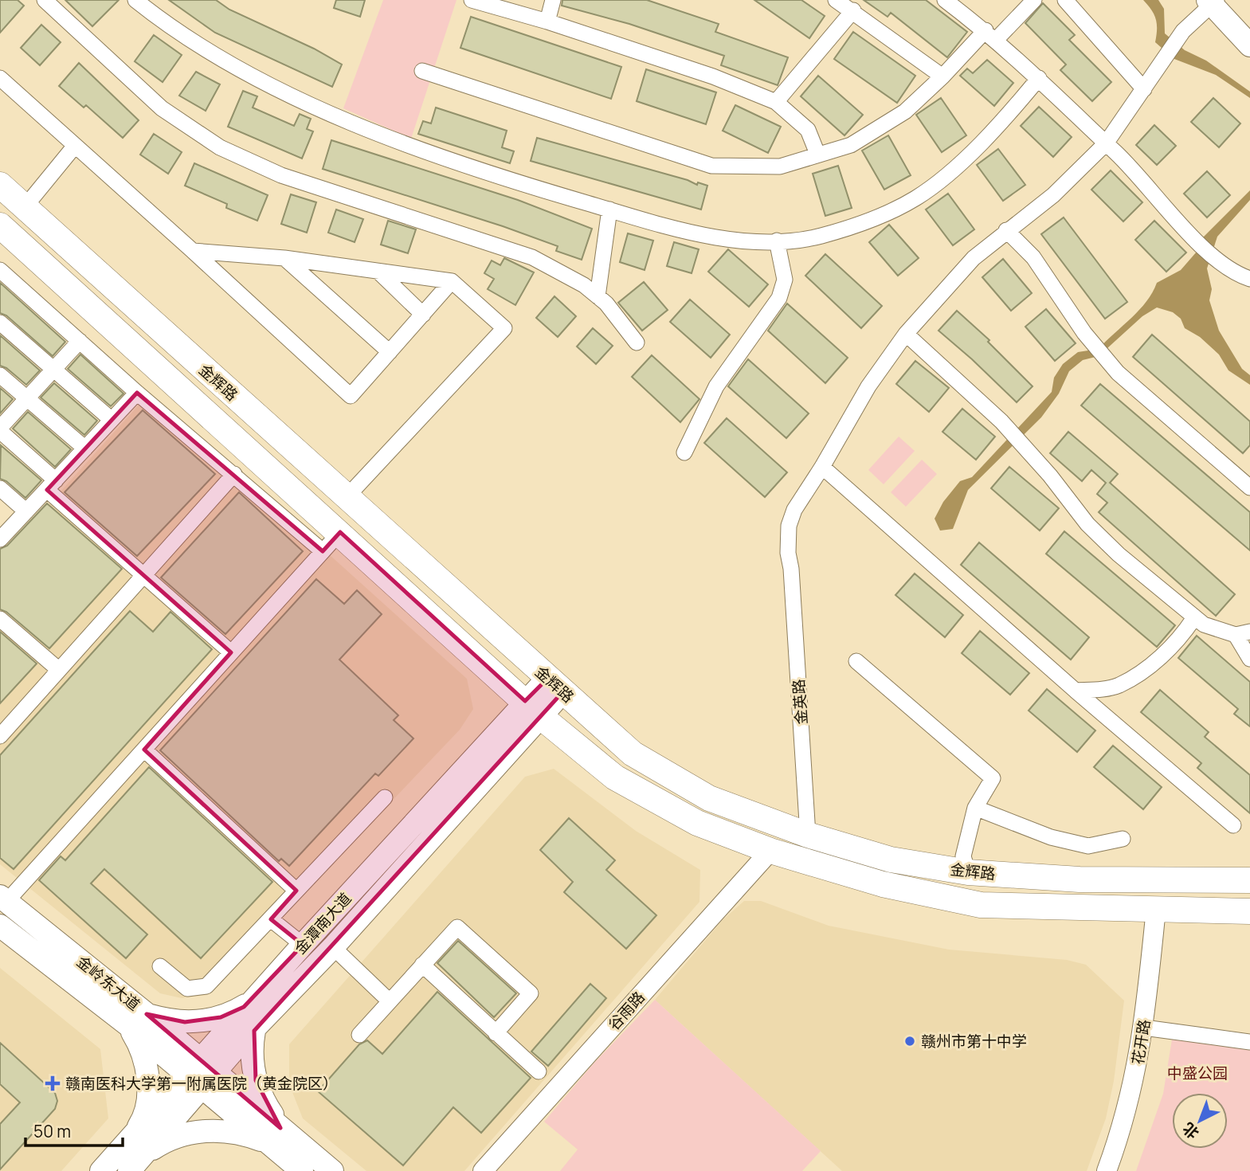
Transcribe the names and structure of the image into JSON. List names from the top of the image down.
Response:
{
  "streets": {
    "main road": ["金辉路", "金潭南大道", "金岭东大道"],
    "street": ["金英路", "谷雨路", "花开路"]
  },
  "crossings": [
    ["金辉路", "金英路"],
    ["金辉路", "金潭南大道"],
    ["金辉路", "谷雨路"],
    ["金辉路", "花开路"],
    ["金潭南大道", "金岭东大道"]
  ],
  "parks": ["中盛公园"],
  "places": {
    "other": ["赣州市第十中学"],
    "health": ["赣南医科大学第一附属医院（黄金院区）"]
  },
  "scale_bar": "50 m",
  "north": "bottom left"
}
